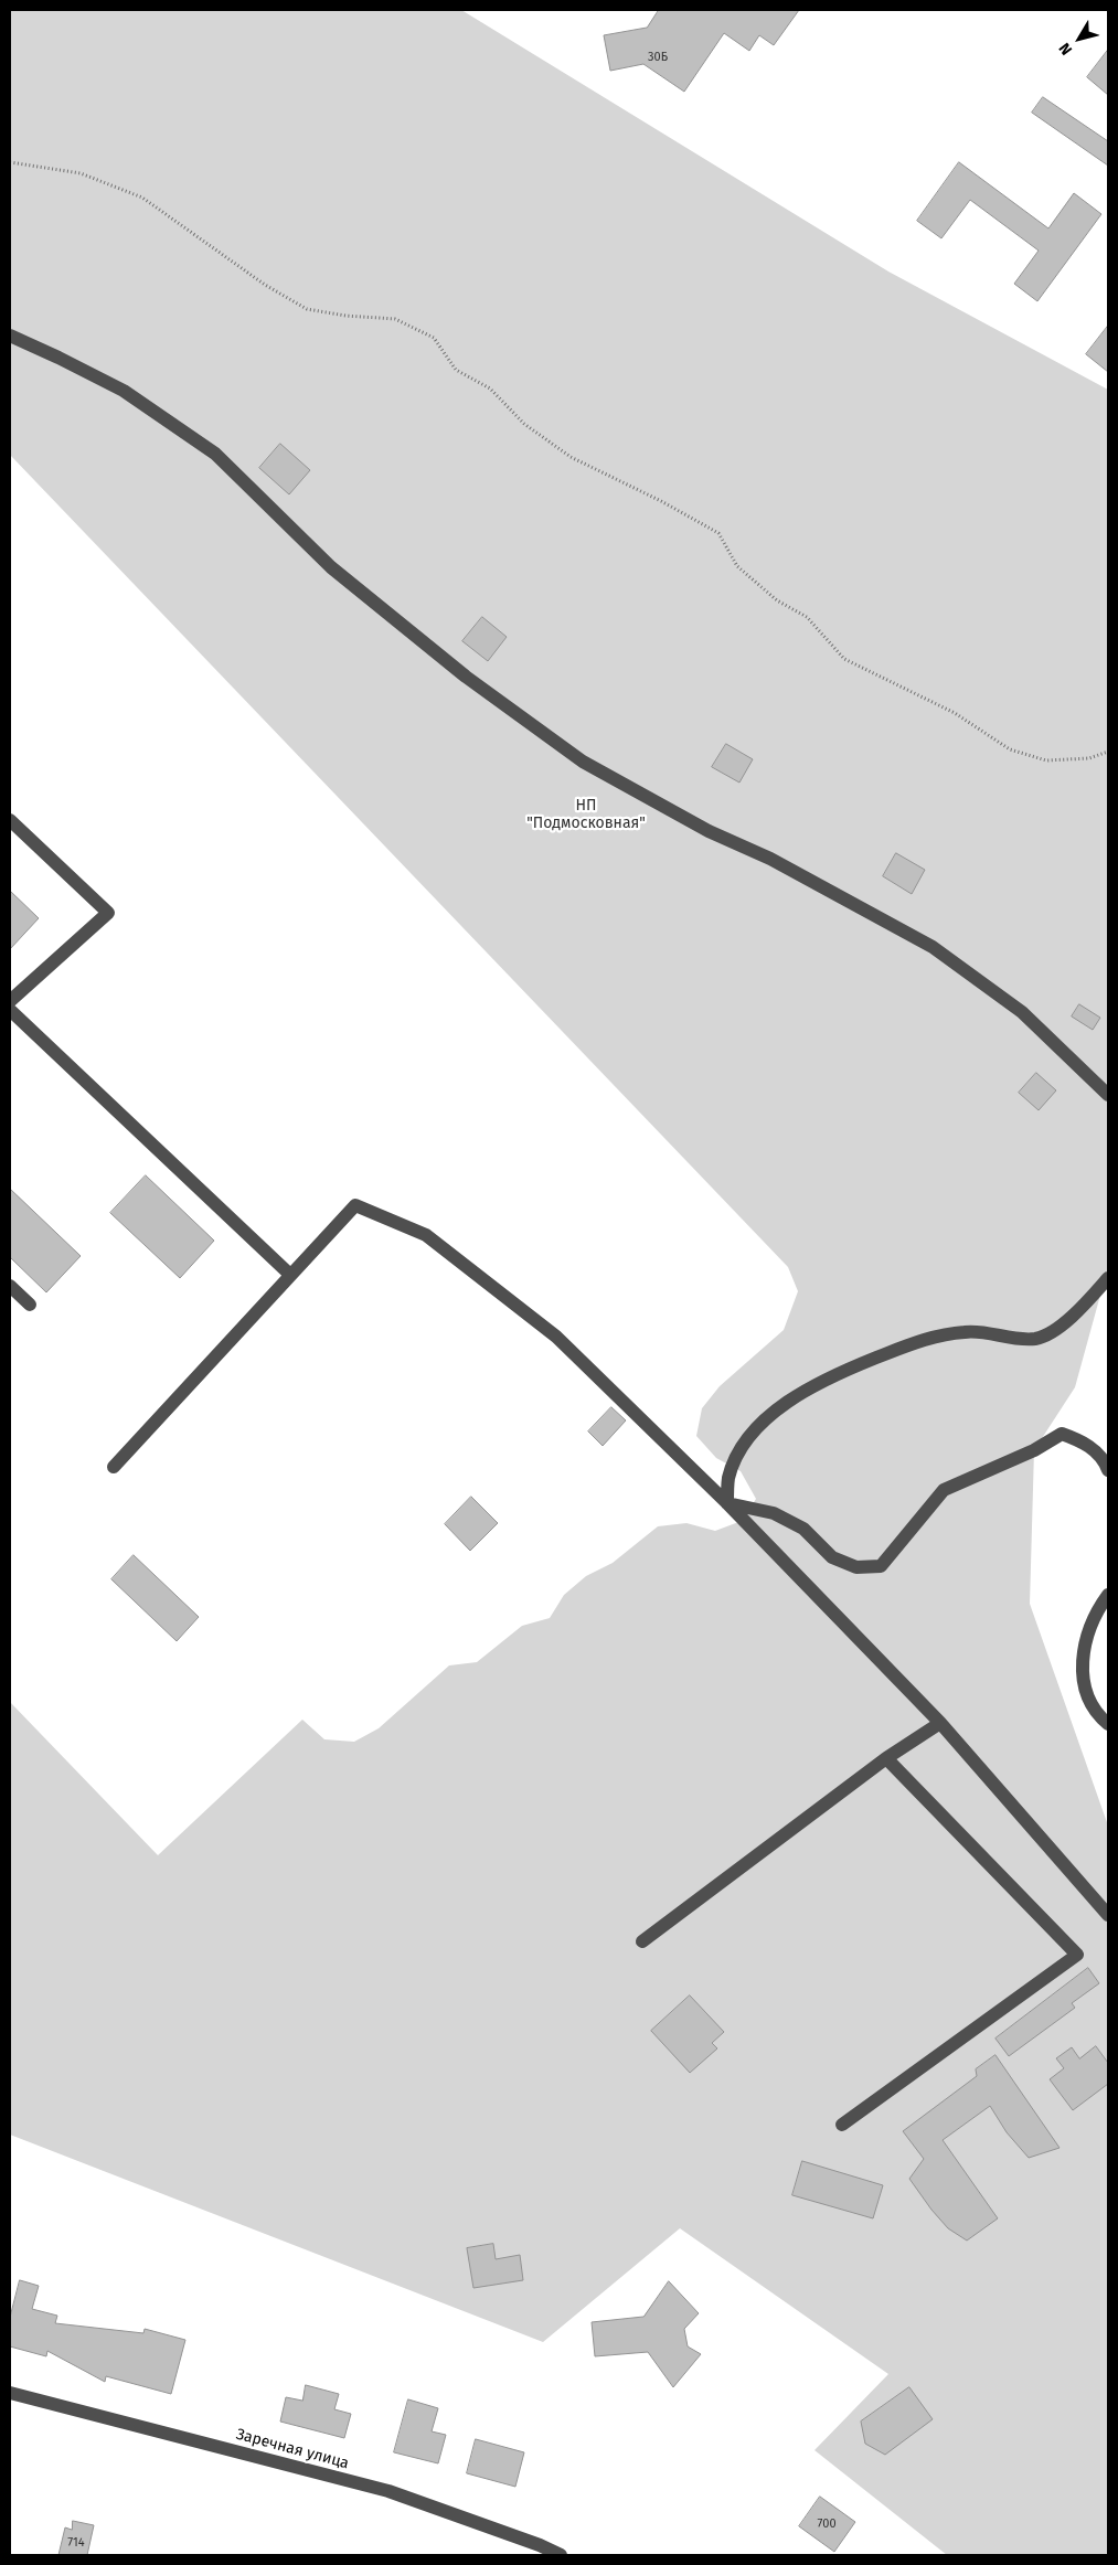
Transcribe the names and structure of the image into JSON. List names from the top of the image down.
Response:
{
  "streets": {
    "street": ["Заречная улица"]
  },
  "parks": ["НП \"Подмосковная\""],
  "house_numbers": ["30Б", "700", "714"],
  "north": "bottom left"
}
